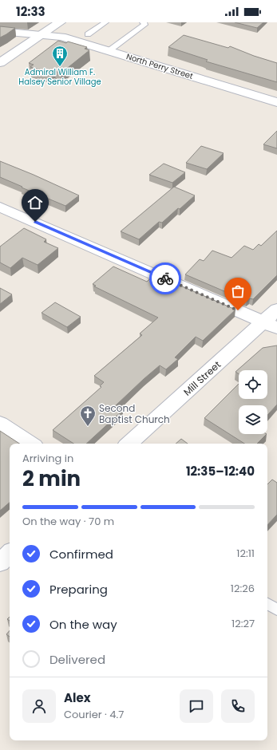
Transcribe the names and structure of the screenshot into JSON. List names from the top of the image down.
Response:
{
  "streets": {
    "street": ["North Perry Street", "Mill Street"]
  },
  "places": {
    "building": ["Admiral William F. Halsey Senior Village"],
    "church": ["Second Baptist Church"]
  },
  "page": {
    "status": "12:33",
    "heading": ["2 min", "Arriving in", "12:35–12:40"],
    "panel": ["Alex", "Courier · 4.7"],
    "bar": "On the way · 70 m",
    "list": [
      ["Confirmed", "12:11"],
      ["Preparing", "12:26"],
      ["On the way", "12:27"],
      "Delivered"
    ]
  }
}
